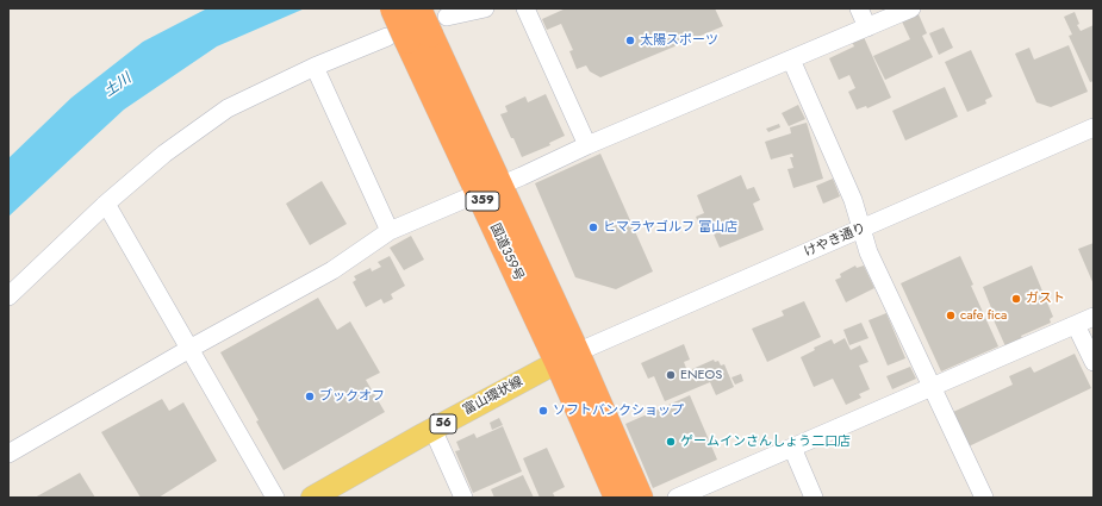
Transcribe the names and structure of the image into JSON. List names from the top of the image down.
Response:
{
  "streets": {
    "highway": ["359", "国道359号"],
    "main road": ["富山環状線", "56"],
    "street": ["けやき通り"]
  },
  "crossings": [
    ["けやき通り", "国道359号"],
    ["けやき通り", "富山環状線"],
    ["国道359号", "富山環状線"]
  ],
  "water": ["土川"],
  "places": [
    "太陽スポーツ",
    "ヒマラヤゴルフ 富山店",
    "ガスト",
    "cafe fica",
    "ENEOS",
    "ブックオフ",
    "ソフトバンクショップ",
    "ゲームインさんしょう二口店"
  ]
}
